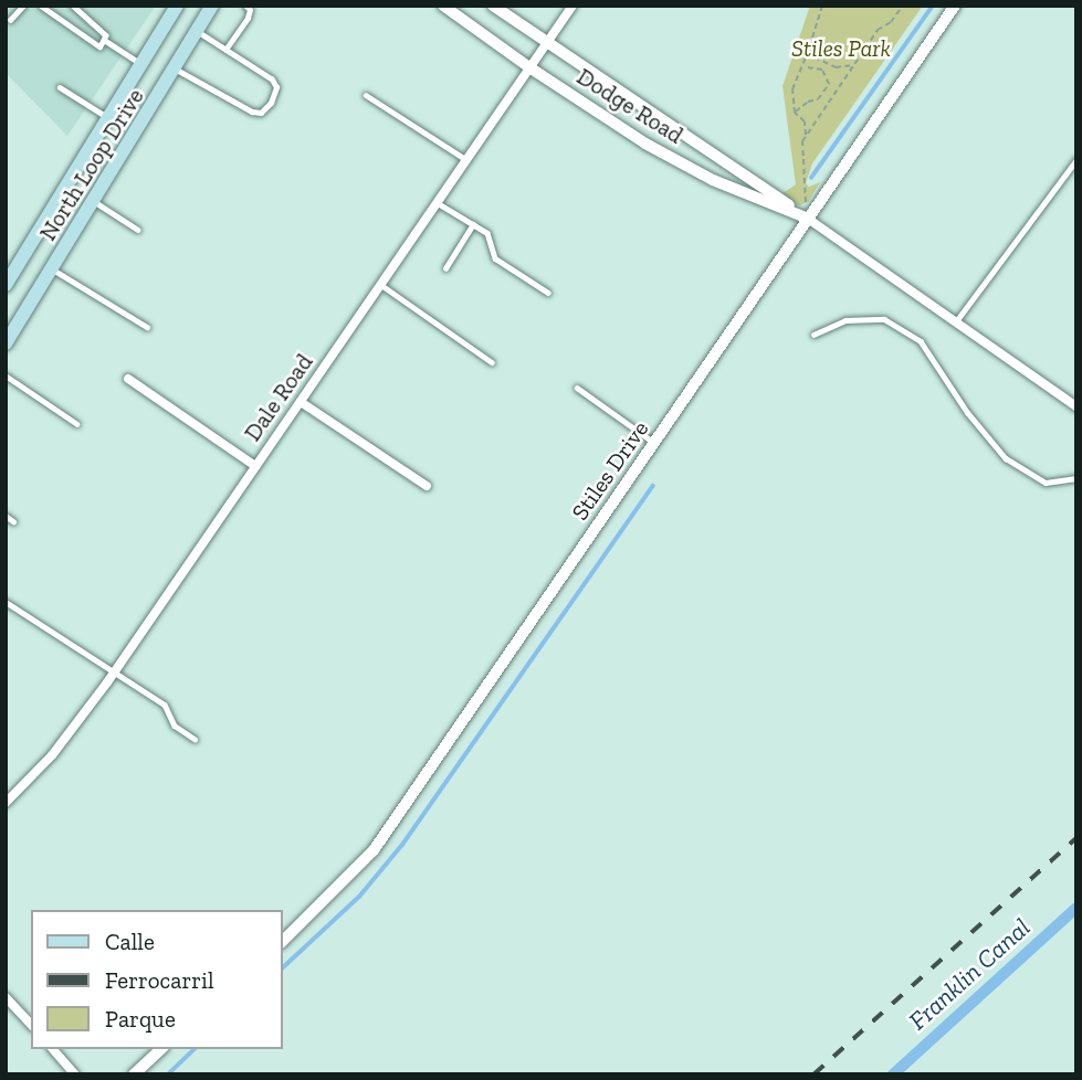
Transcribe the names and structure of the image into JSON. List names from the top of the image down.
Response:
{
  "streets": {
    "main road": ["North Loop Drive"],
    "street": ["Dodge Road", "Dale Road", "Stiles Drive"]
  },
  "crossings": [
    ["Dodge Road", "Dale Road"],
    ["Dodge Road", "Stiles Drive"]
  ],
  "water": ["Franklin Canal"],
  "parks": ["Stiles Park"],
  "legend": ["Calle", "Ferrocarril", "Parque"]
}
